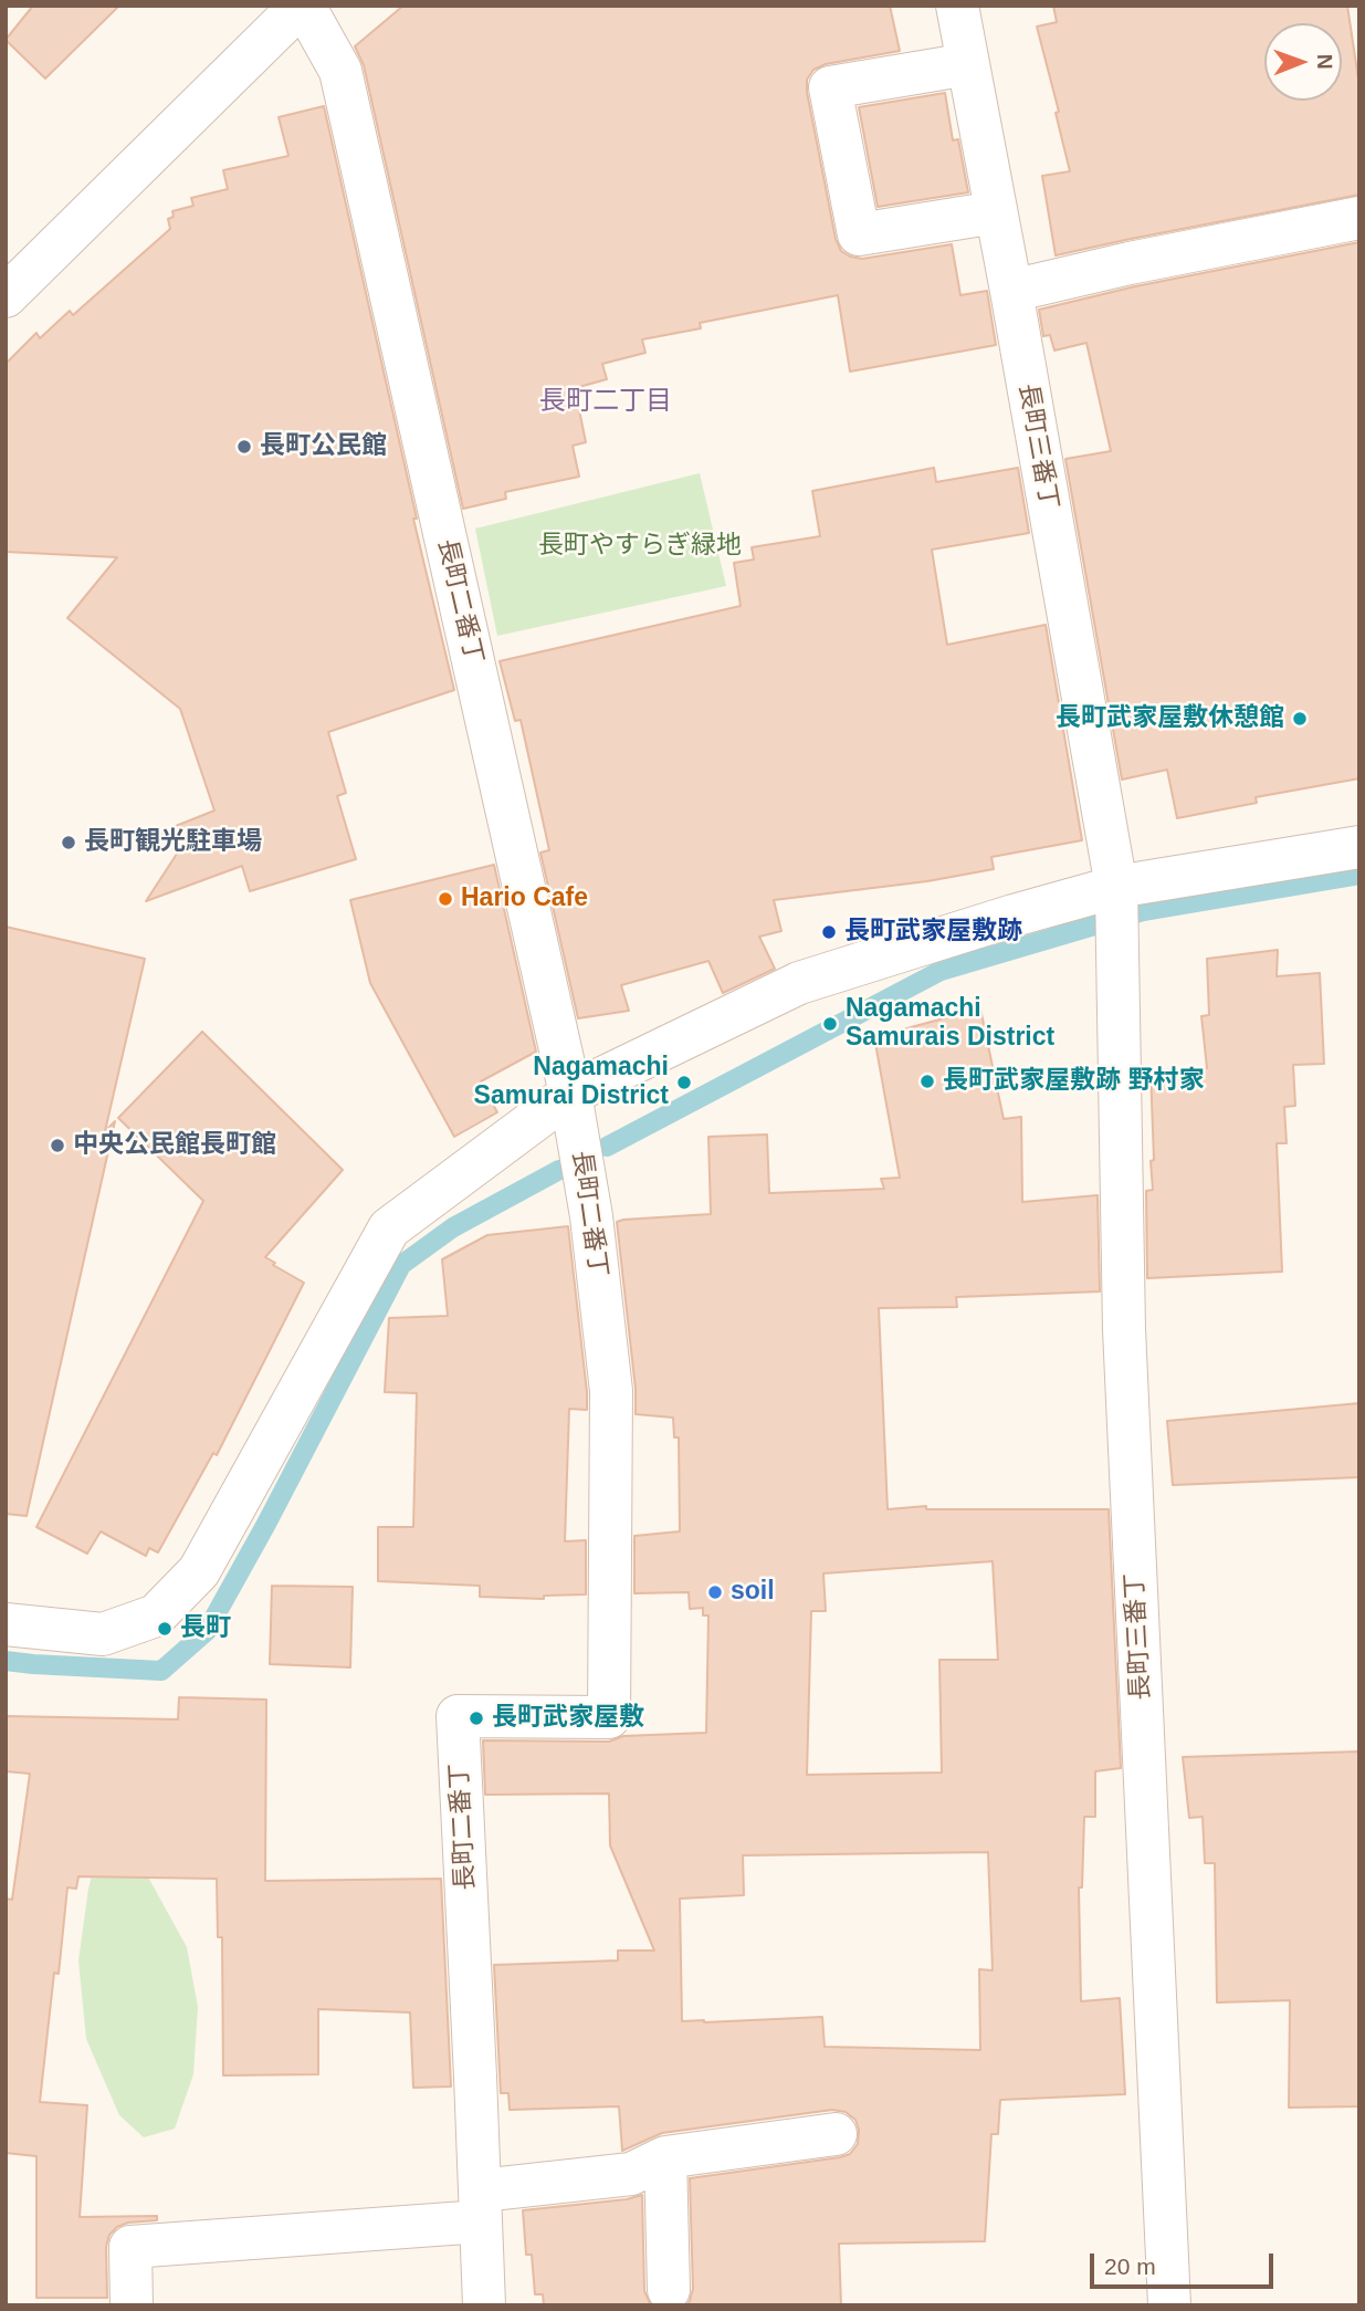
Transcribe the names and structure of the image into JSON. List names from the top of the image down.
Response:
{
  "streets": {
    "street": ["長町三番丁", "長町二番丁"]
  },
  "districts": ["長町二丁目"],
  "parks": ["長町やすらぎ緑地"],
  "places": [
    "長町公民館",
    "長町武家屋敷休憩館",
    "長町観光駐車場",
    "Hario Cafe",
    "長町武家屋敷跡",
    "Nagamachi Samurais District",
    "長町武家屋敷跡 野村家",
    "Nagamachi Samurai District",
    "中央公民館長町館",
    "soil",
    "長町",
    "長町武家屋敷"
  ],
  "scale_bar": "20 m",
  "north": "right"
}
